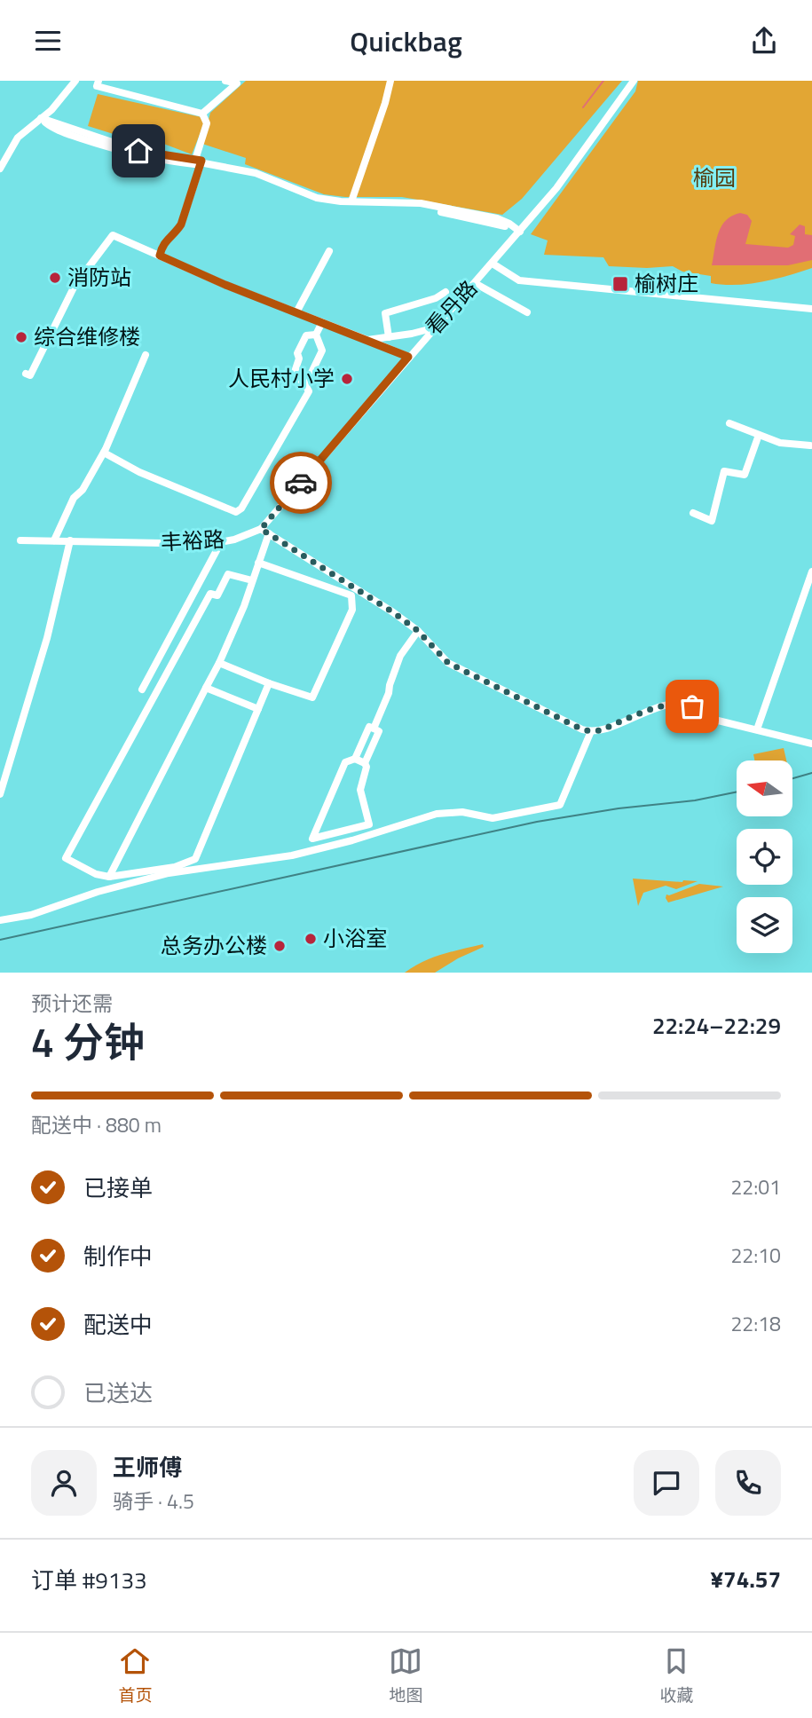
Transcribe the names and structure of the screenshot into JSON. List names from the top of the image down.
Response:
{
  "streets": {
    "street": ["看丹路", "丰裕路"]
  },
  "crossings": [
    ["看丹路", "丰裕路"]
  ],
  "parks": ["榆园"],
  "places": {
    "other": [
      "消防站",
      "综合维修楼",
      "人民村小学",
      "小浴室",
      "总务办公楼"
    ],
    "transit": ["榆树庄"]
  },
  "north": "left",
  "page": {
    "header": "Quickbag",
    "heading": ["4 分钟", "预计还需", "22:24–22:29"],
    "panel": [
      "王师傅",
      "骑手 · 4.5",
      "订单 #9133",
      "¥74.57"
    ],
    "bar": "配送中 · 880 m",
    "list": [
      ["已接单", "22:01"],
      ["制作中", "22:10"],
      ["配送中", "22:18"],
      "已送达"
    ],
    "tabs": ["首页", "地图", "收藏"]
  }
}
